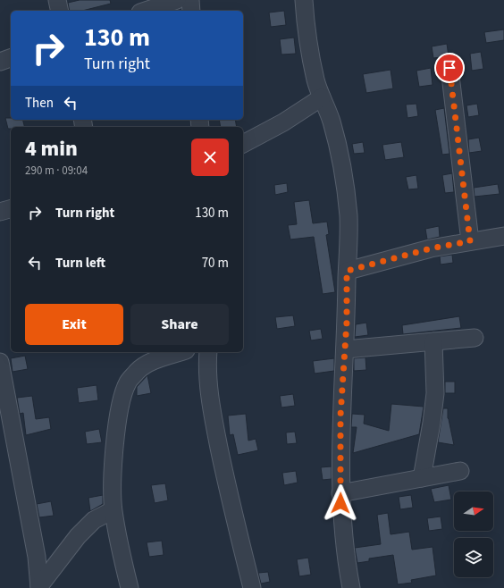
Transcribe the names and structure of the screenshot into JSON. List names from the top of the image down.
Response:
{
  "north": "right",
  "page": {
    "turn": ["130 m", "Turn right"],
    "then": "Then",
    "heading": ["4 min", "290 m · 09:04"],
    "list": [
      {
        "name": "Turn right",
        "value": "130 m"
      },
      {
        "name": "Turn left",
        "value": "70 m"
      }
    ],
    "buttons": ["Exit", "Share"]
  }
}
